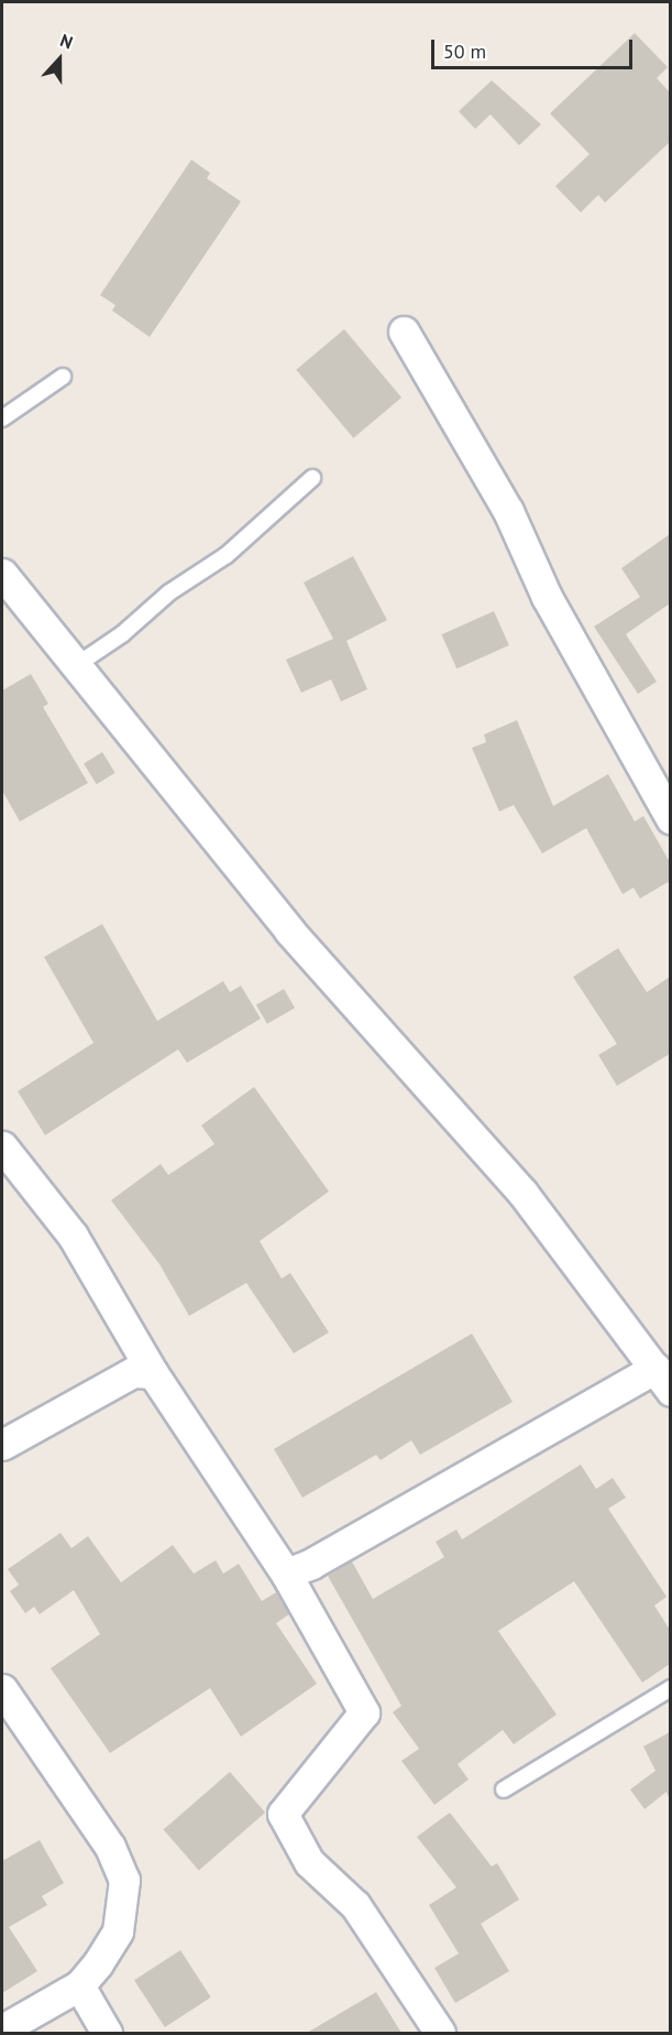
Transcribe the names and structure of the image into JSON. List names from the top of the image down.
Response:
{
  "scale_bar": "50 m",
  "north": "top"
}
